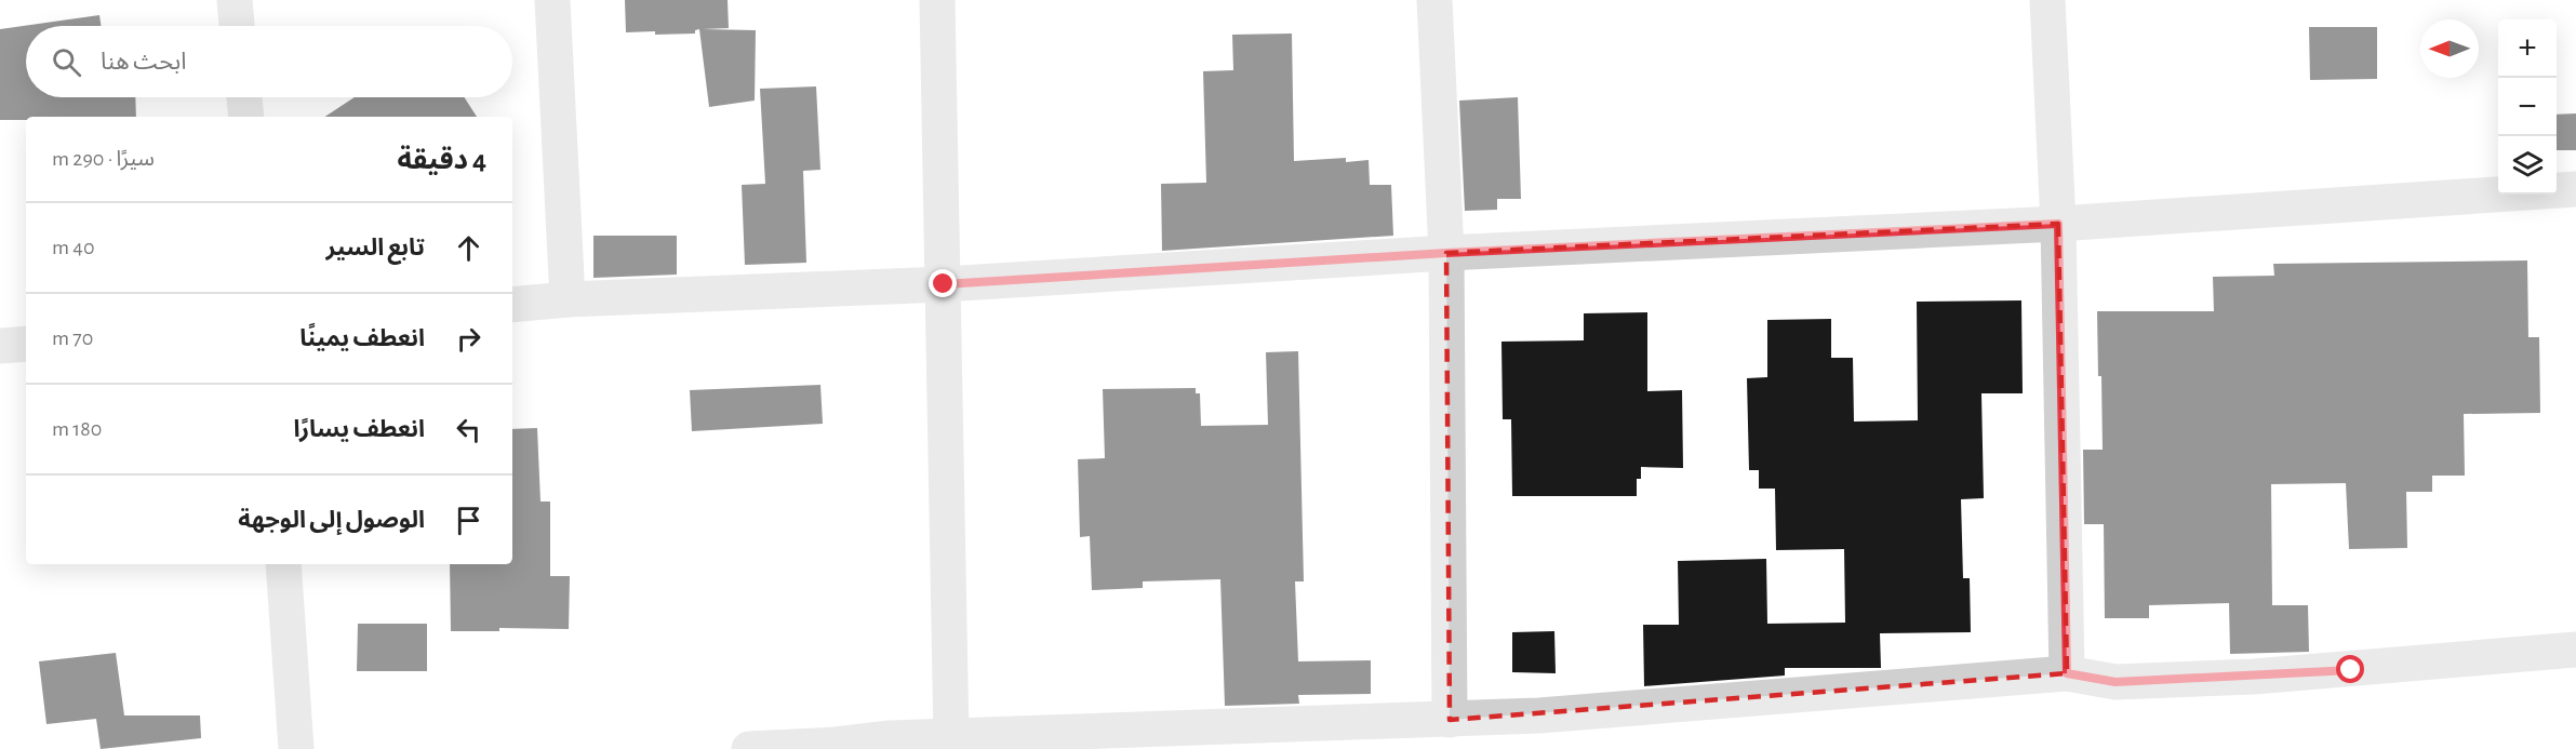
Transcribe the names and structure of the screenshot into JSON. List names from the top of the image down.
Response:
{
  "north": "left",
  "page": {
    "map_buttons": ["+", "−"],
    "search": "ابحث هنا",
    "heading": ["4 دقيقة", "سيرًا · 290 m"],
    "list": [
      ["تابع السير", "40 m"],
      ["انعطف يمينًا", "70 m"],
      ["انعطف يسارًا", "180 m"],
      "الوصول إلى الوجهة"
    ]
  }
}
